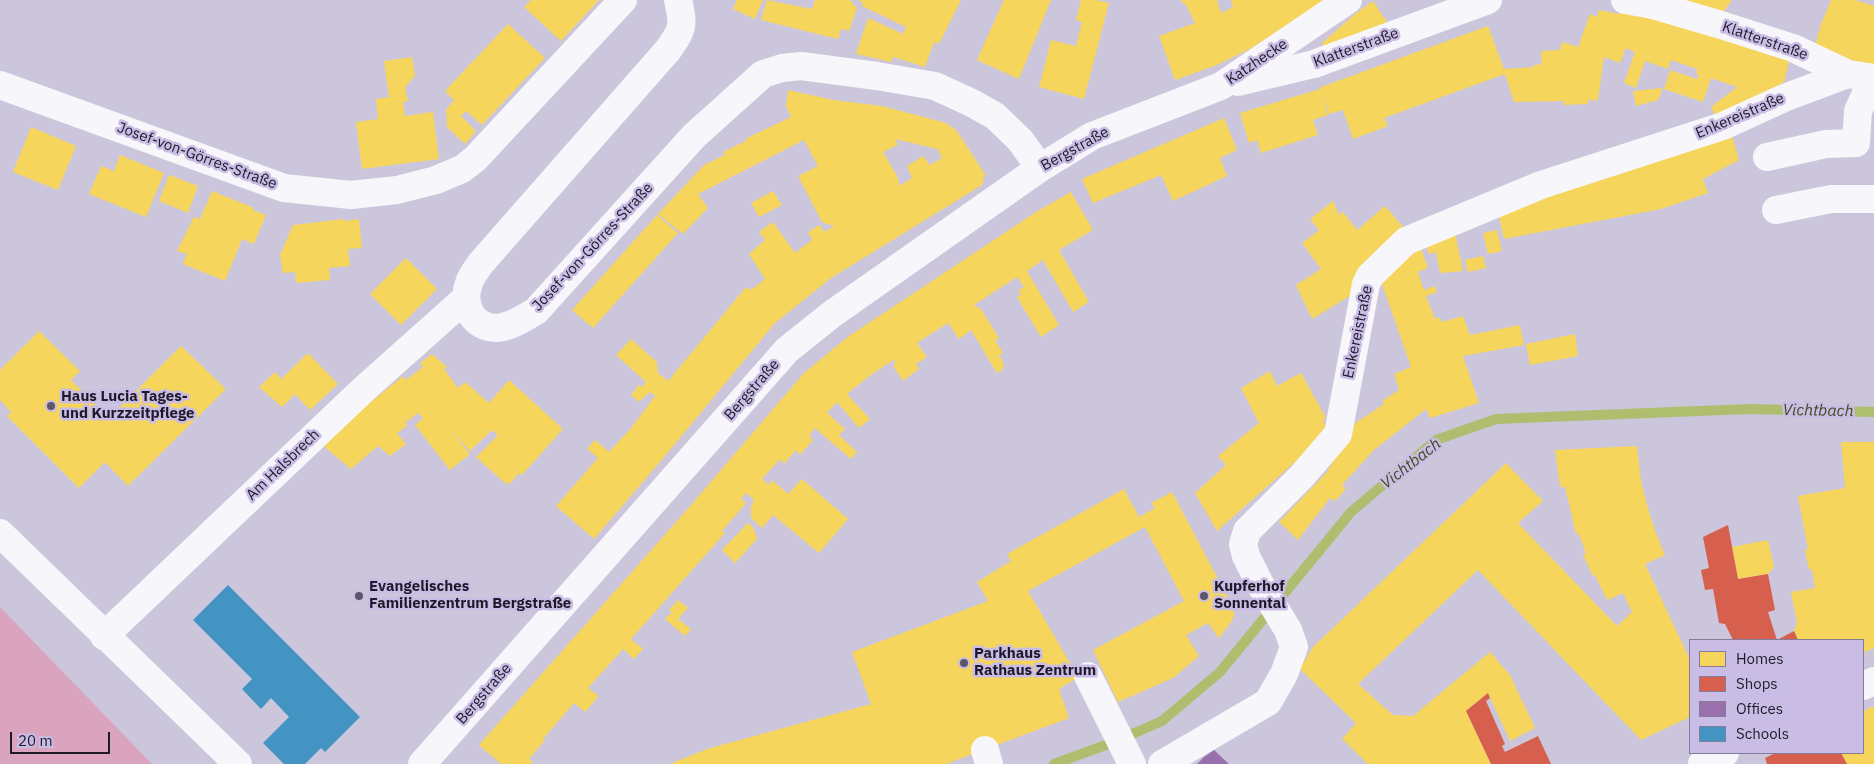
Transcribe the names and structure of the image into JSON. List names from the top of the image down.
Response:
{
  "streets": {
    "street": [
      "Klatterstraße",
      "Katzhecke",
      "Enkereistraße",
      "Bergstraße",
      "Josef-von-Görres-Straße",
      "Am Halsbrech"
    ]
  },
  "crossings": [
    ["Klatterstraße", "Katzhecke"],
    ["Klatterstraße", "Enkereistraße"],
    ["Katzhecke", "Bergstraße"],
    ["Bergstraße", "Josef-von-Görres-Straße"],
    ["Josef-von-Görres-Straße", "Am Halsbrech"]
  ],
  "water": ["Vichtbach"],
  "places": [
    "Haus Lucia Tages- und Kurzzeitpflege",
    "Evangelisches Familienzentrum Bergstraße",
    "Kupferhof Sonnental",
    "Parkhaus Rathaus Zentrum"
  ],
  "legend": [
    "Homes",
    "Shops",
    "Offices",
    "Schools"
  ],
  "scale_bar": "20 m"
}
